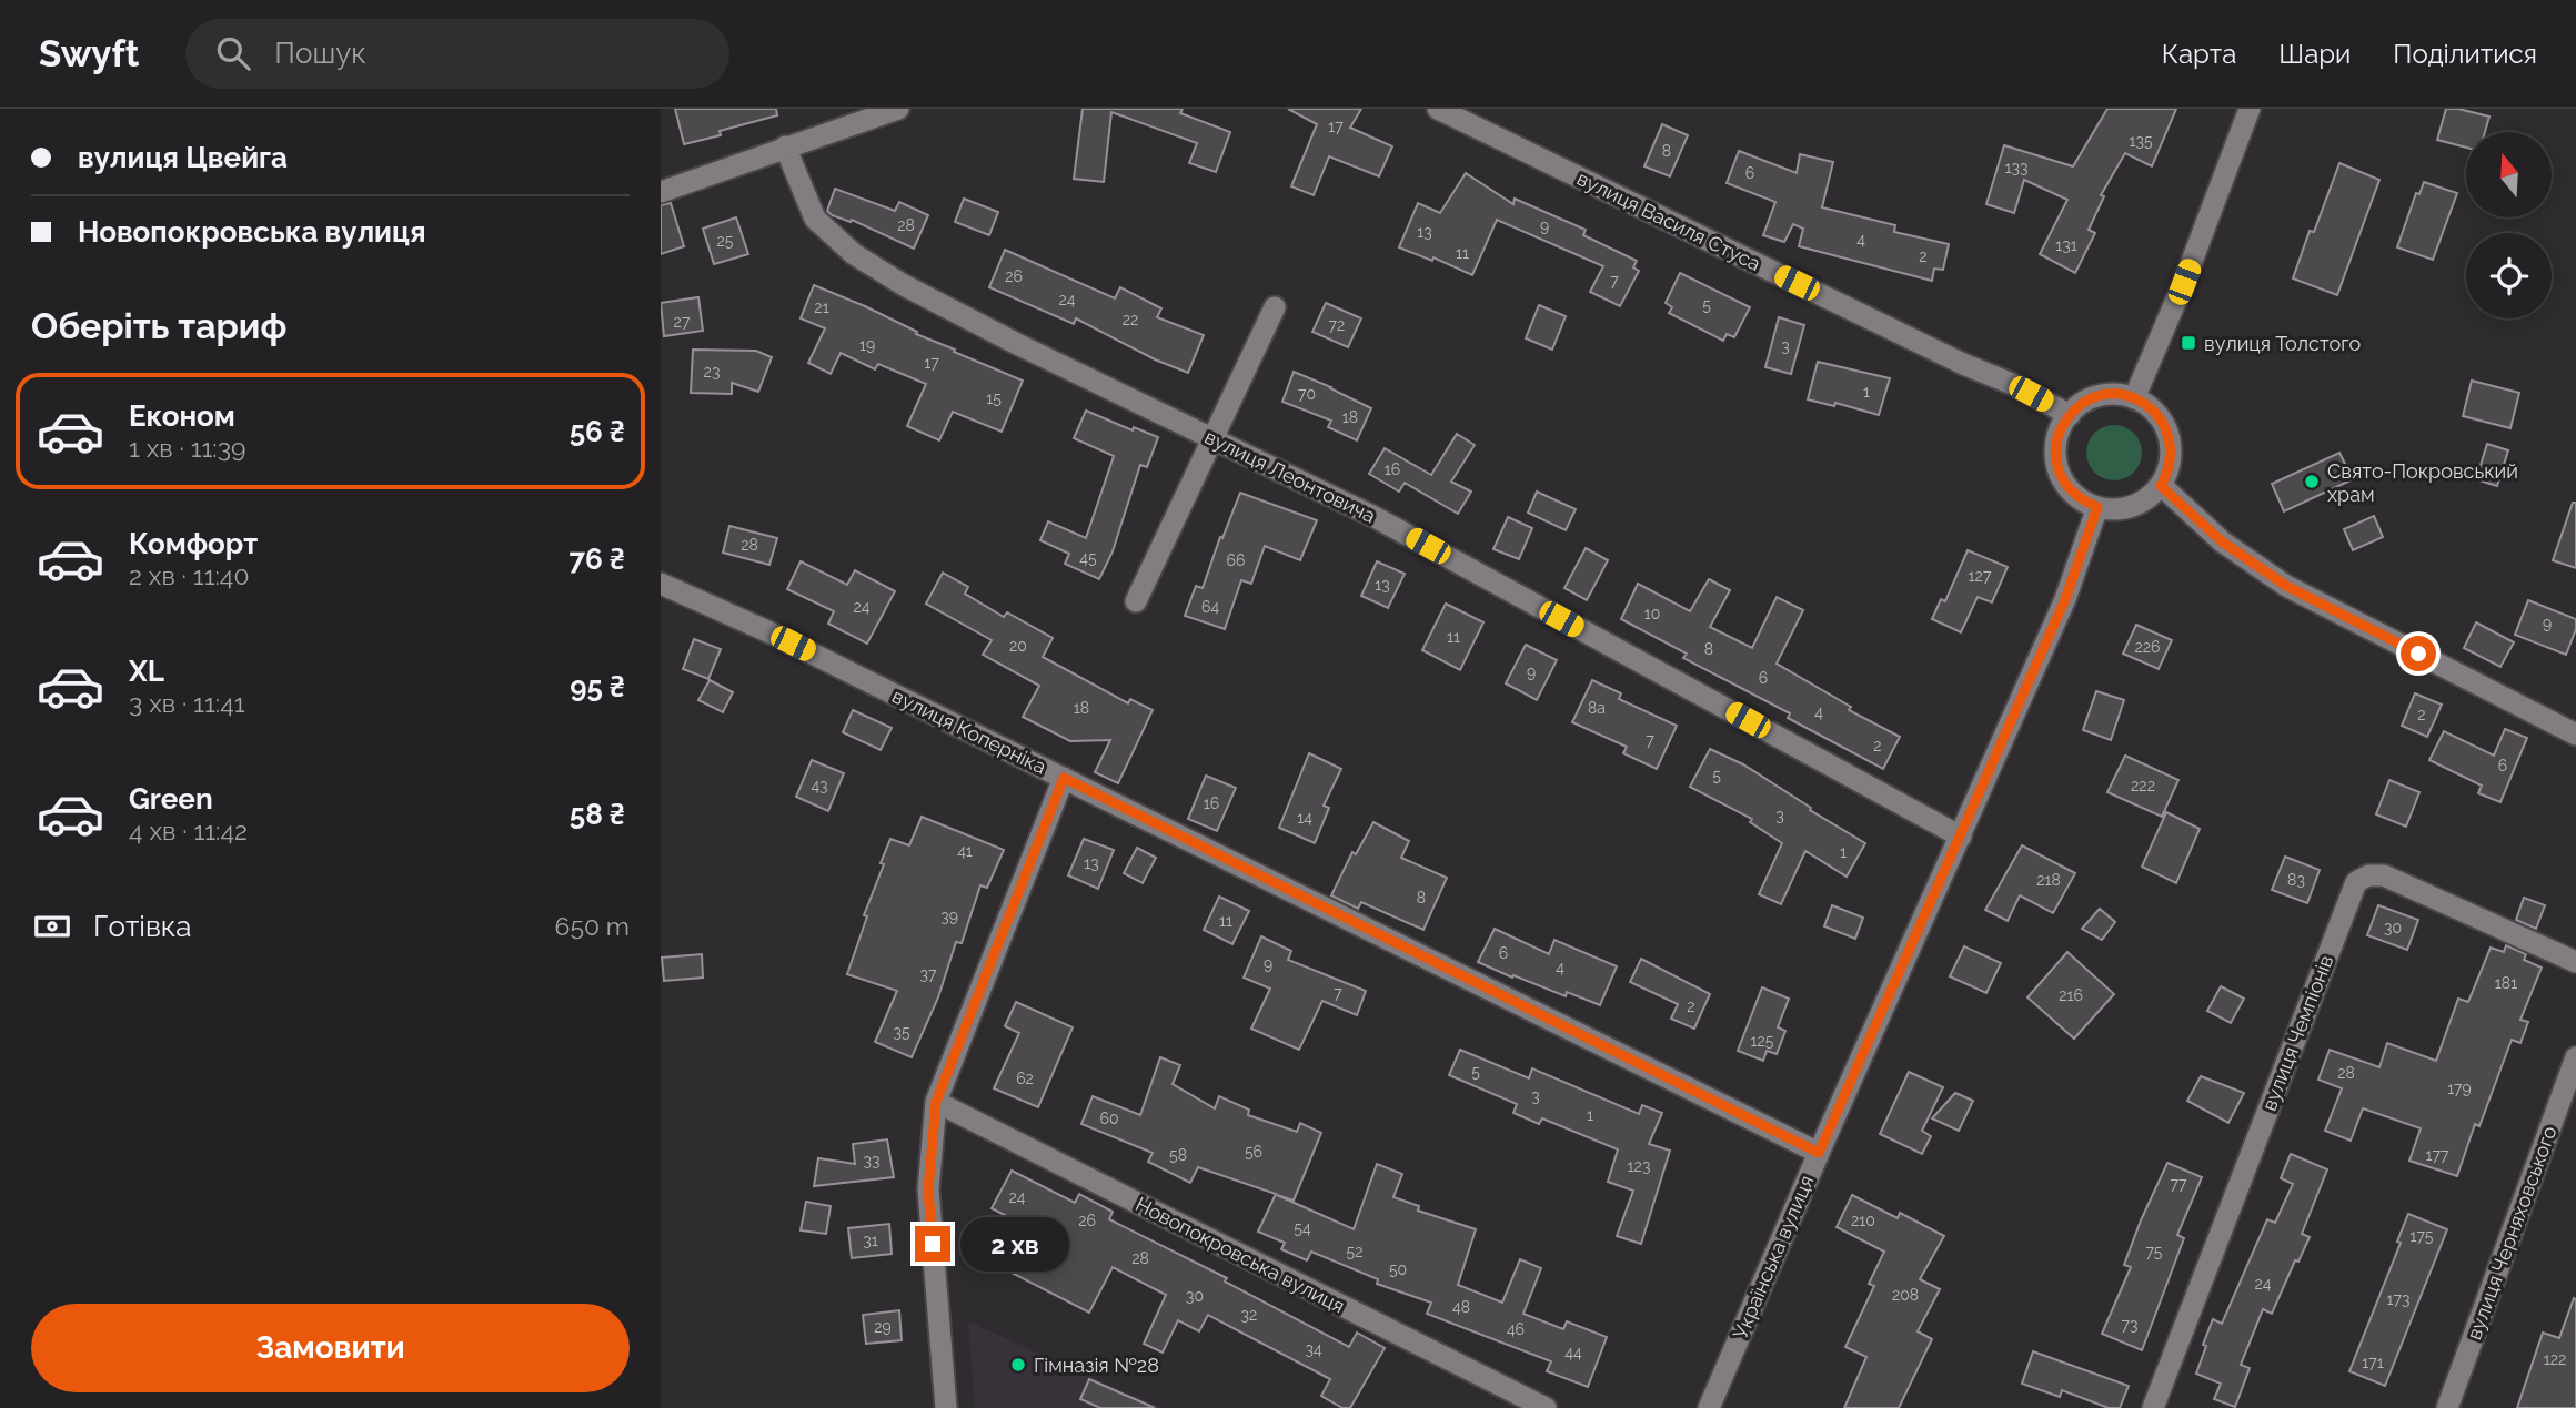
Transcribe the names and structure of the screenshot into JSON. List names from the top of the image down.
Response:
{
  "streets": {
    "street": [
      "вулиця Василя Стуса",
      "вулиця Леонтовича",
      "вулиця Коперніка",
      "вулиця Чемпіонів",
      "вулиця Черняховського",
      "Новопокровська вулиця",
      "Українська вулиця"
    ]
  },
  "crossings": [
    ["вулиця Василя Стуса", "Українська вулиця"],
    ["вулиця Леонтовича", "Українська вулиця"],
    ["вулиця Коперніка", "Українська вулиця"]
  ],
  "places": {
    "transit": ["вулиця Толстого"],
    "other": ["Свято-Покровський храм", "Гімназія №28"]
  },
  "house_numbers": [
    "17",
    "135",
    "8",
    "133",
    "6",
    "28",
    "9",
    "13",
    "4",
    "25",
    "131",
    "11",
    "2",
    "26",
    "7",
    "24",
    "5",
    "21",
    "22",
    "27",
    "72",
    "19",
    "3",
    "17",
    "23",
    "1",
    "70",
    "15",
    "18",
    "16",
    "28",
    "45",
    "66",
    "127",
    "13",
    "24",
    "64",
    "10",
    "9",
    "11",
    "20",
    "226",
    "8",
    "9",
    "6",
    "18",
    "8а",
    "4",
    "2",
    "7",
    "2",
    "6",
    "5",
    "43",
    "222",
    "16",
    "3",
    "14",
    "41",
    "1",
    "13",
    "218",
    "83",
    "8",
    "39",
    "11",
    "30",
    "6",
    "9",
    "4",
    "37",
    "181",
    "7",
    "216",
    "2",
    "35",
    "125",
    "5",
    "28",
    "62",
    "179",
    "3",
    "1",
    "60",
    "56",
    "58",
    "177",
    "33",
    "123",
    "77",
    "24",
    "26",
    "210",
    "54",
    "175",
    "31",
    "52",
    "75",
    "28",
    "50",
    "24",
    "208",
    "30",
    "173",
    "48",
    "32",
    "73",
    "29",
    "46",
    "34",
    "44",
    "122",
    "171"
  ],
  "north": "top",
  "page": {
    "header": "Swyft",
    "search": "Пошук",
    "nav": ["Карта", "Шари", "Поділитися"],
    "banner": ["вулиця Цвейга", "Новопокровська вулиця"],
    "heading": "Оберіть тариф",
    "list": [
      {
        "name": "Економ",
        "note": "1 хв · 11:39",
        "value": "56 ₴"
      },
      {
        "name": "Комфорт",
        "note": "2 хв · 11:40",
        "value": "76 ₴"
      },
      {
        "name": "XL",
        "note": "3 хв · 11:41",
        "value": "95 ₴"
      },
      {
        "name": "Green",
        "note": "4 хв · 11:42",
        "value": "58 ₴"
      }
    ],
    "pay": ["Готівка", "650 m"],
    "bubble": "2 хв",
    "buttons": "Замовити"
  }
}
